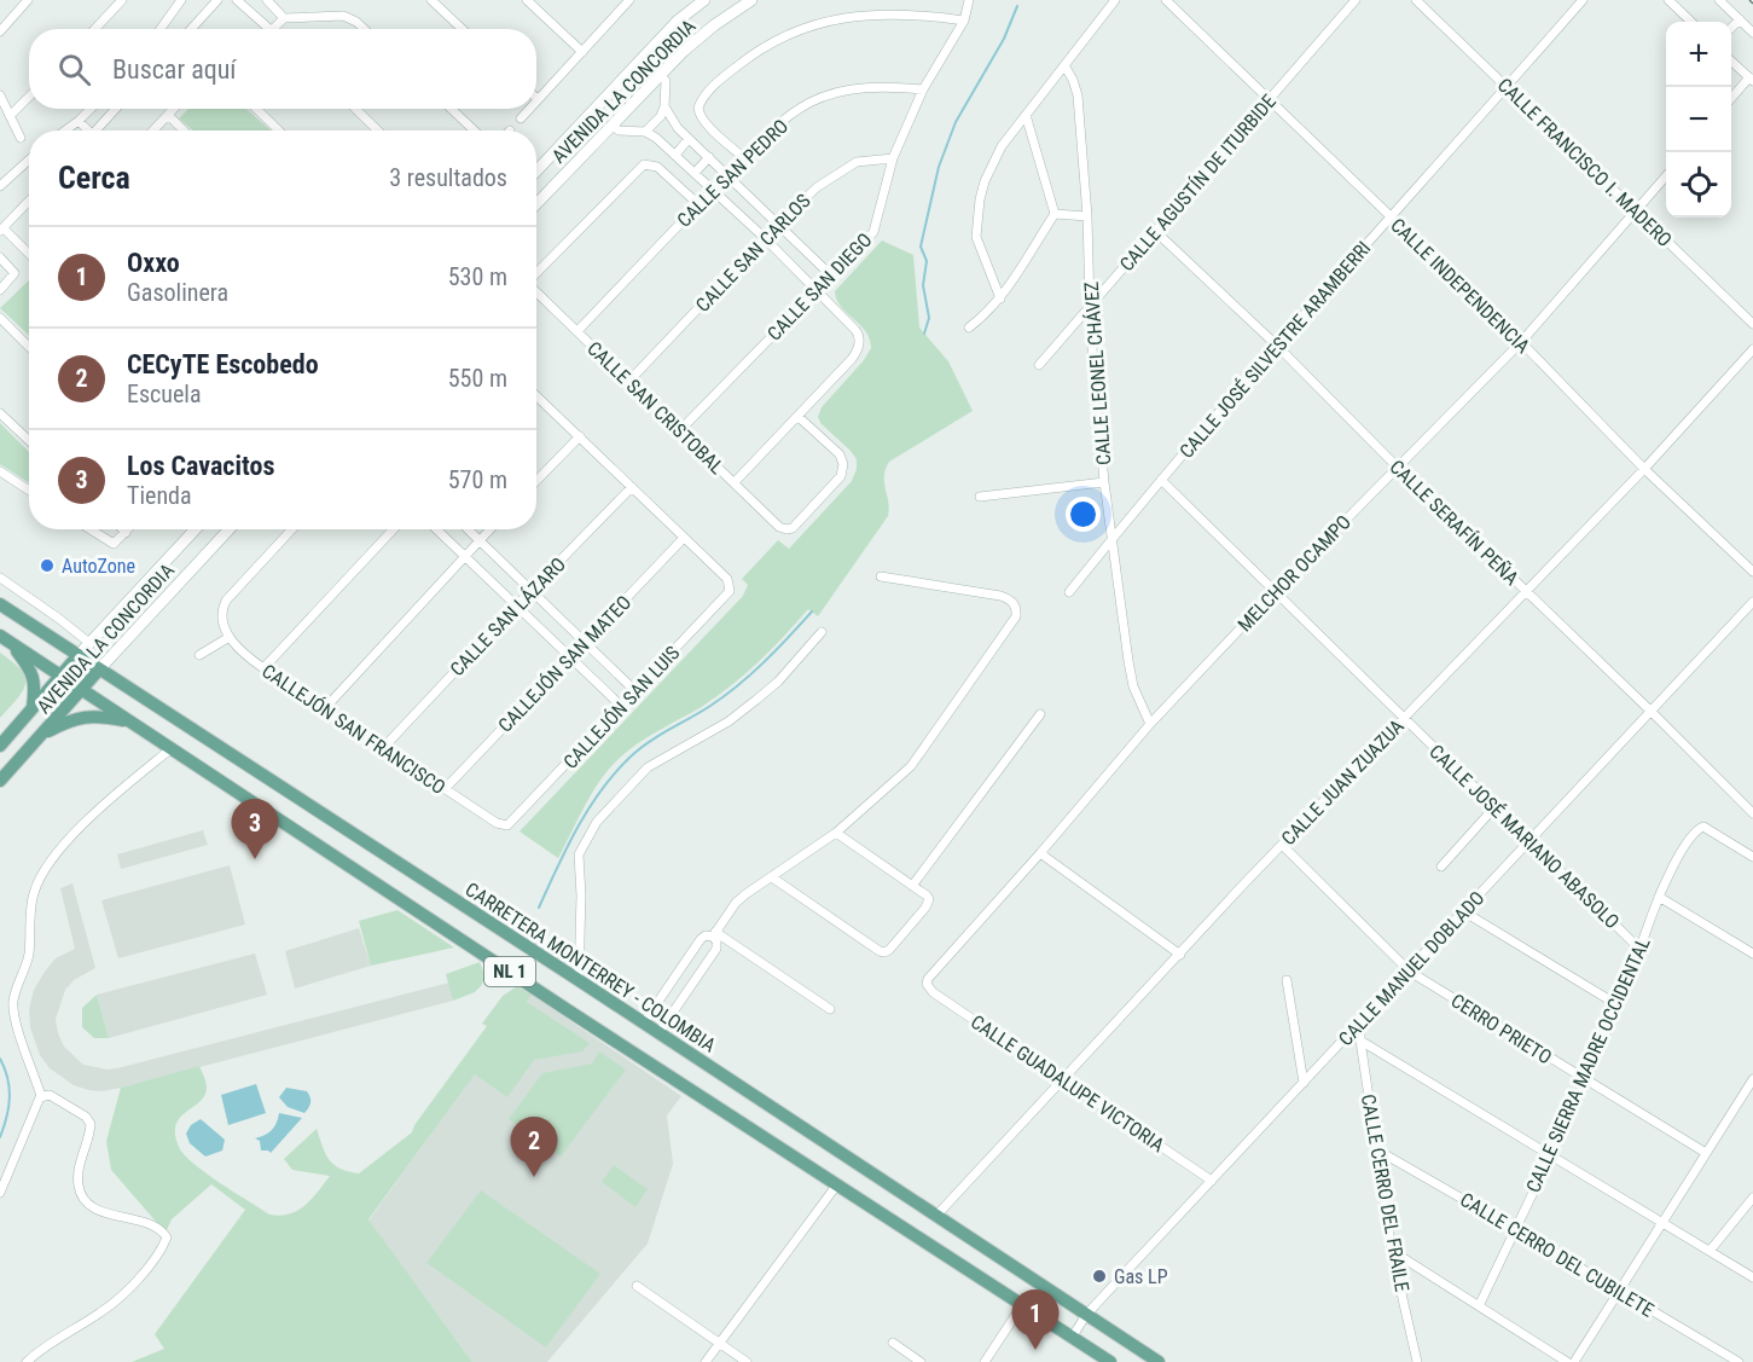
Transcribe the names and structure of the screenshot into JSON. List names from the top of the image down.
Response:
{
  "streets": {
    "main road": ["AVENIDA LA CONCORDIA", "CARRETERA MONTERREY - COLOMBIA", "NL 1"],
    "street": [
      "CALLE FRANCISCO I. MADERO",
      "CALLE SAN PEDRO",
      "CALLE AGUSTÍN DE ITURBIDE",
      "CALLE SAN CARLOS",
      "CALLE INDEPENDENCIA",
      "CALLE SAN DIEGO",
      "CALLE JOSÉ SILVESTRE ARAMBERRI",
      "CALLE LEONEL CHÁVEZ",
      "CALLE SAN CRISTOBAL",
      "CALLE SERAFÍN PEÑA",
      "MELCHOR OCAMPO",
      "CALLE SAN LÁZARO",
      "CALLEJÓN SAN MATEO",
      "CALLEJÓN SAN LUIS",
      "CALLEJÓN SAN FRANCISCO",
      "CALLE JUAN ZUAZUA",
      "CALLE JOSÉ MARIANO ABASOLO",
      "CALLE MANUEL DOBLADO",
      "CERRO PRIETO",
      "CALLE SIERRA MADRE OCCIDENTAL",
      "CALLE GUADALUPE VICTORIA",
      "CALLE CERRO DEL FRAILE",
      "CALLE CERRO DEL CUBILETE"
    ]
  },
  "crossings": [
    ["AVENIDA LA CONCORDIA", "CARRETERA MONTERREY - COLOMBIA"],
    ["AVENIDA LA CONCORDIA", "NL 1"],
    ["CALLE FRANCISCO I. MADERO", "CALLE JOSÉ SILVESTRE ARAMBERRI"],
    ["CALLE FRANCISCO I. MADERO", "MELCHOR OCAMPO"],
    ["CALLE SAN PEDRO", "CALLE SAN DIEGO"],
    ["CALLE SAN PEDRO", "CALLE SAN CRISTOBAL"],
    ["CALLE AGUSTÍN DE ITURBIDE", "CALLE INDEPENDENCIA"],
    ["CALLE AGUSTÍN DE ITURBIDE", "CALLE LEONEL CHÁVEZ"],
    ["CALLE AGUSTÍN DE ITURBIDE", "CALLE SERAFÍN PEÑA"],
    ["CALLE SAN CARLOS", "CALLE SAN DIEGO"],
    ["CALLE SAN CARLOS", "CALLE SAN CRISTOBAL"],
    ["CALLE INDEPENDENCIA", "CALLE JOSÉ SILVESTRE ARAMBERRI"],
    ["CALLE INDEPENDENCIA", "MELCHOR OCAMPO"],
    ["CALLE INDEPENDENCIA", "CALLE JUAN ZUAZUA"],
    ["CALLE SAN DIEGO", "CALLE SAN CRISTOBAL"],
    ["CALLE JOSÉ SILVESTRE ARAMBERRI", "CALLE LEONEL CHÁVEZ"],
    ["CALLE JOSÉ SILVESTRE ARAMBERRI", "CALLE SERAFÍN PEÑA"],
    ["CALLE JOSÉ SILVESTRE ARAMBERRI", "CALLE JOSÉ MARIANO ABASOLO"],
    ["CALLE LEONEL CHÁVEZ", "MELCHOR OCAMPO"],
    ["CALLE SERAFÍN PEÑA", "MELCHOR OCAMPO"],
    ["CALLE SERAFÍN PEÑA", "CALLE JUAN ZUAZUA"],
    ["CALLE SERAFÍN PEÑA", "CALLE MANUEL DOBLADO"],
    ["MELCHOR OCAMPO", "CALLE JOSÉ MARIANO ABASOLO"],
    ["MELCHOR OCAMPO", "CALLE GUADALUPE VICTORIA"],
    ["CALLE SAN LÁZARO", "CALLEJÓN SAN FRANCISCO"],
    ["CALLEJÓN SAN MATEO", "CALLEJÓN SAN LUIS"],
    ["CALLEJÓN SAN MATEO", "CALLEJÓN SAN FRANCISCO"],
    ["CALLEJÓN SAN LUIS", "CALLEJÓN SAN FRANCISCO"],
    ["CALLE JUAN ZUAZUA", "CALLE JOSÉ MARIANO ABASOLO"],
    ["CALLE JUAN ZUAZUA", "CARRETERA MONTERREY - COLOMBIA"],
    ["CALLE JUAN ZUAZUA", "CERRO PRIETO"],
    ["CALLE JUAN ZUAZUA", "CALLE GUADALUPE VICTORIA"],
    ["CALLE JOSÉ MARIANO ABASOLO", "CALLE MANUEL DOBLADO"],
    ["CALLE JOSÉ MARIANO ABASOLO", "CALLE SIERRA MADRE OCCIDENTAL"],
    ["CARRETERA MONTERREY - COLOMBIA", "CALLE MANUEL DOBLADO"],
    ["CALLE MANUEL DOBLADO", "NL 1"],
    ["CALLE MANUEL DOBLADO", "CERRO PRIETO"],
    ["CALLE MANUEL DOBLADO", "CALLE GUADALUPE VICTORIA"],
    ["CALLE MANUEL DOBLADO", "CALLE CERRO DEL FRAILE"],
    ["CERRO PRIETO", "CALLE SIERRA MADRE OCCIDENTAL"],
    ["CALLE SIERRA MADRE OCCIDENTAL", "CALLE CERRO DEL CUBILETE"],
    ["CALLE CERRO DEL FRAILE", "CALLE CERRO DEL CUBILETE"]
  ],
  "places": ["AutoZone", "Gas LP"],
  "page": {
    "map_buttons": ["+", "−"],
    "search": "Buscar aquí",
    "heading": ["Cerca", "3 resultados"],
    "list": [
      {
        "mark": "1",
        "name": "Oxxo",
        "note": "Gasolinera",
        "value": "530 m"
      },
      {
        "mark": "2",
        "name": "CECyTE Escobedo",
        "note": "Escuela",
        "value": "550 m"
      },
      {
        "mark": "3",
        "name": "Los Cavacitos",
        "note": "Tienda",
        "value": "570 m"
      }
    ],
    "pins": ["3", "2", "1"]
  }
}
